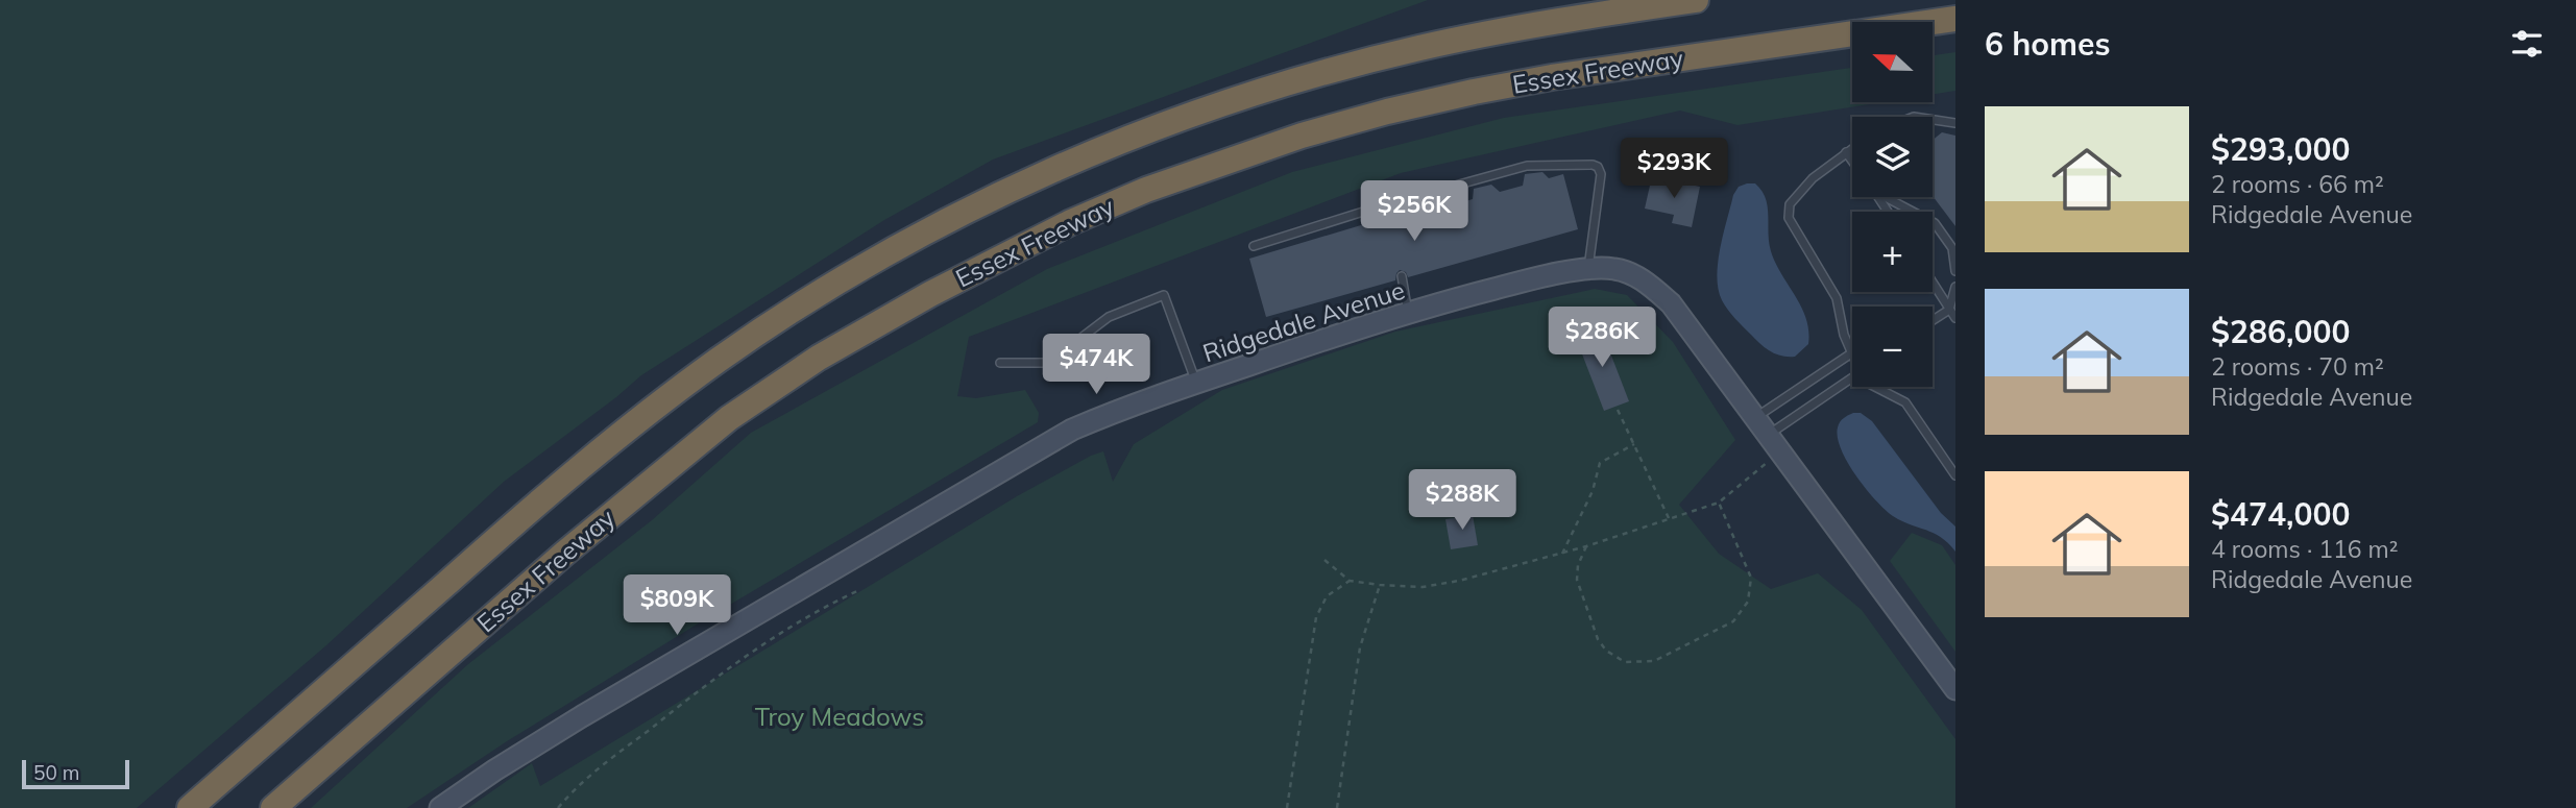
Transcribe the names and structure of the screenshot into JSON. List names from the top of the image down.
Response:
{
  "streets": {
    "highway": ["Essex Freeway"],
    "main road": ["Ridgedale Avenue"]
  },
  "parks": ["Troy Meadows"],
  "scale_bar": "50 m",
  "north": "left",
  "page": {
    "heading": "6 homes",
    "map_buttons": ["+", "−"],
    "list": [
      {
        "name": "$293,000",
        "note": "2 rooms · 66 m² · Ridgedale Avenue"
      },
      {
        "name": "$286,000",
        "note": "2 rooms · 70 m² · Ridgedale Avenue"
      },
      {
        "name": "$474,000",
        "note": "4 rooms · 116 m² · Ridgedale Avenue"
      }
    ],
    "price": [
      "$293K",
      "$256K",
      "$286K",
      "$474K",
      "$288K",
      "$809K"
    ],
    "scale": "50 m"
  }
}
